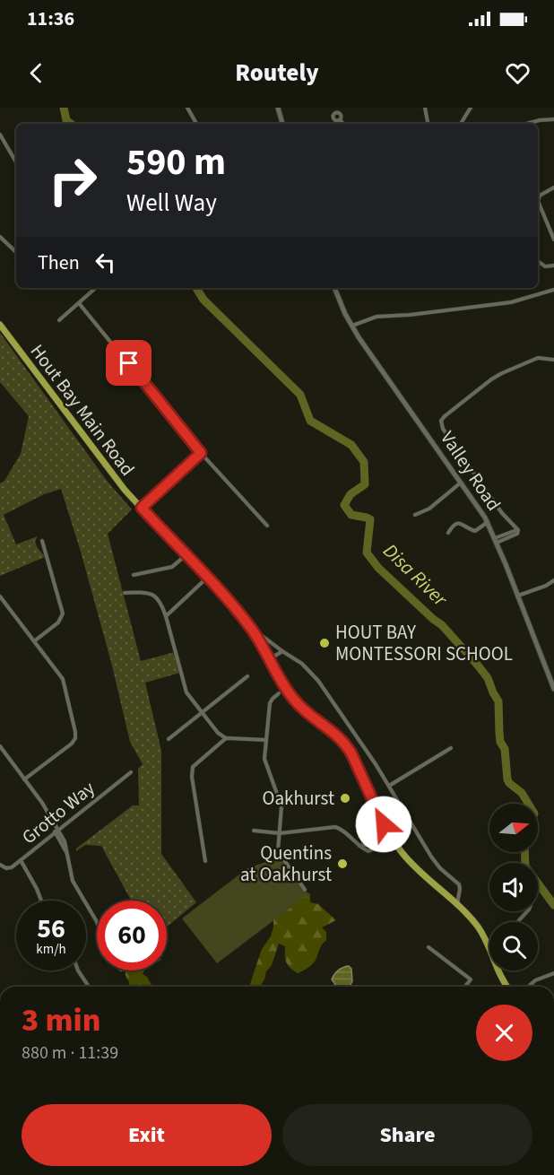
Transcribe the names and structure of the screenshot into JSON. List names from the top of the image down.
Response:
{
  "streets": {
    "main road": ["Hout Bay Main Road"],
    "street": ["Valley Road", "Grotto Way"]
  },
  "water": ["Disa River"],
  "places": ["HOUT BAY MONTESSORI SCHOOL", "Oakhurst", "Quentins at Oakhurst"],
  "north": "right",
  "page": {
    "status": "11:36",
    "header": "Routely",
    "turn": ["590 m", "Well Way"],
    "then": "Then",
    "speed": "56 km/h",
    "limit": "60",
    "heading": ["3 min", "880 m · 11:39"],
    "buttons": ["Exit", "Share"]
  }
}
